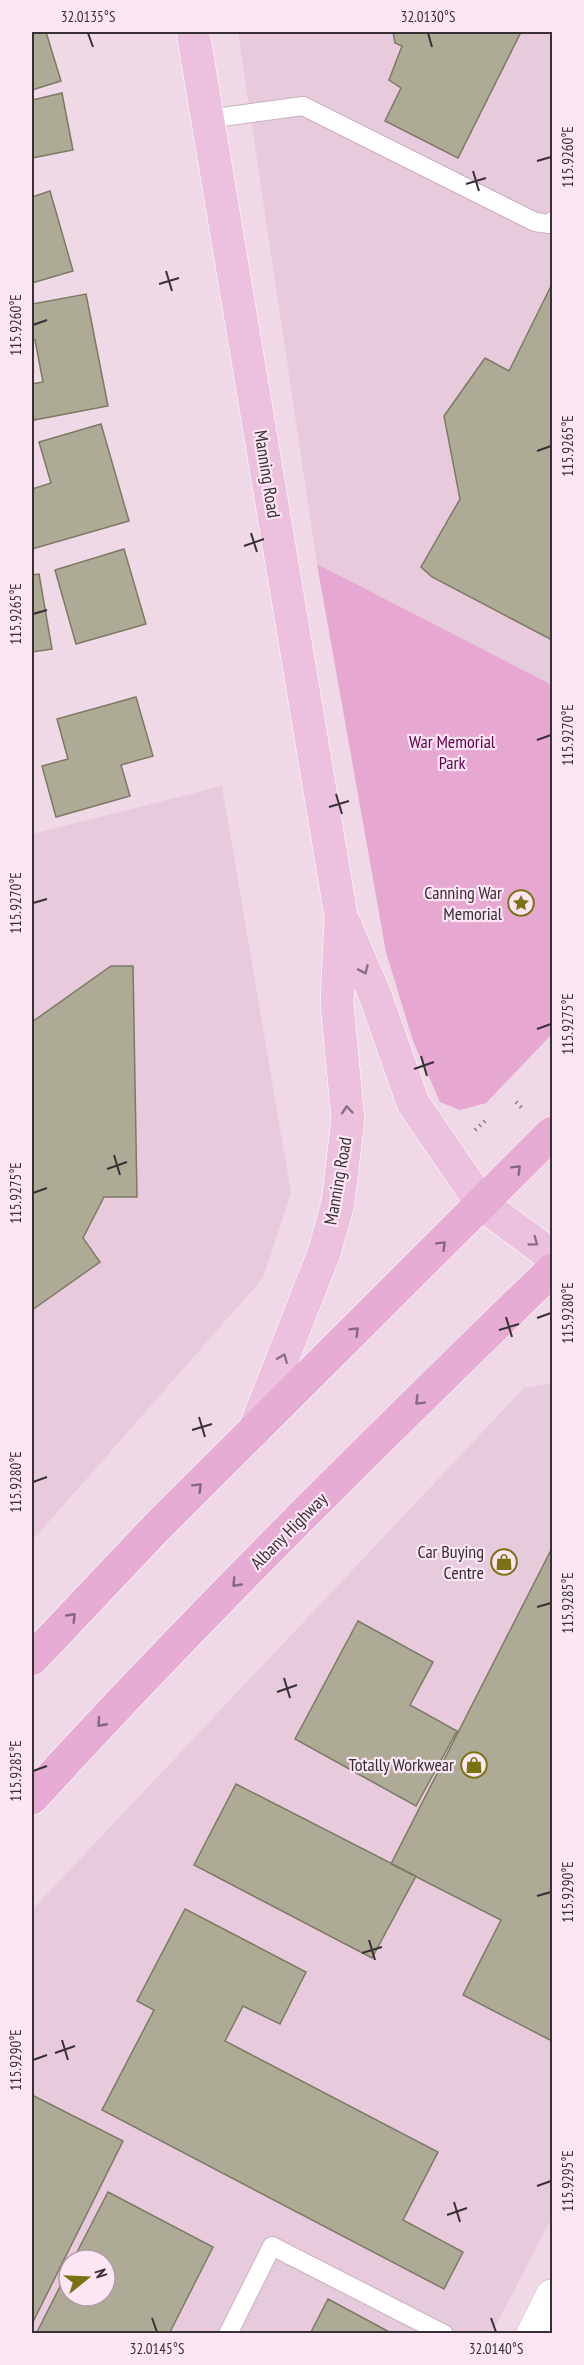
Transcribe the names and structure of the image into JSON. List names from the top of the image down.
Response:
{
  "streets": {
    "highway": ["Albany Highway"],
    "main road": ["Manning Road"]
  },
  "parks": ["War Memorial Park"],
  "places": {
    "place": ["Canning War Memorial"],
    "shop": ["Car Buying Centre", "Totally Workwear"]
  },
  "north": "right",
  "coordinates": [
    "32.0135°S",
    "32.0130°S",
    "115.9260°E",
    "115.9265°E",
    "115.9270°E",
    "115.9275°E",
    "115.9280°E",
    "115.9285°E",
    "115.9290°E",
    "115.9295°E",
    "32.0145°S",
    "32.0140°S"
  ]
}
